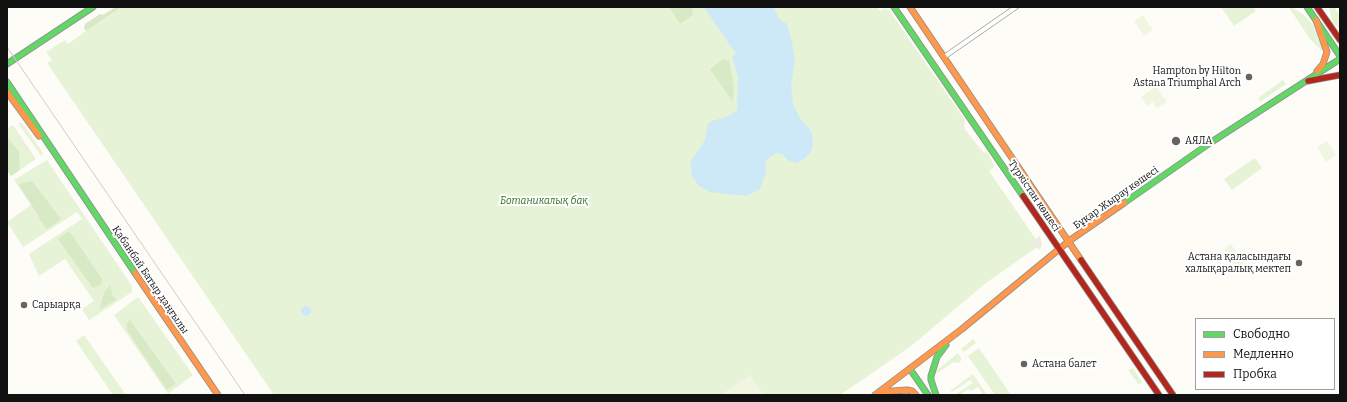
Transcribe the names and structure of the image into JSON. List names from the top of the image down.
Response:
{
  "streets": {
    "main road": ["Түркістан көшесі", "Бұқар Жырау көшесі", "Қабанбай Батыр даңғылы"]
  },
  "crossings": [
    ["Түркістан көшесі", "Бұқар Жырау көшесі"]
  ],
  "parks": ["Ботаникалық бақ"],
  "places": [
    "Hampton by Hilton Astana Triumphal Arch",
    "АЯЛА",
    "Астана қаласындағы халықаралық мектеп",
    "Сарыарқа",
    "Астана балет"
  ],
  "legend": ["Свободно", "Медленно", "Пробка"]
}
